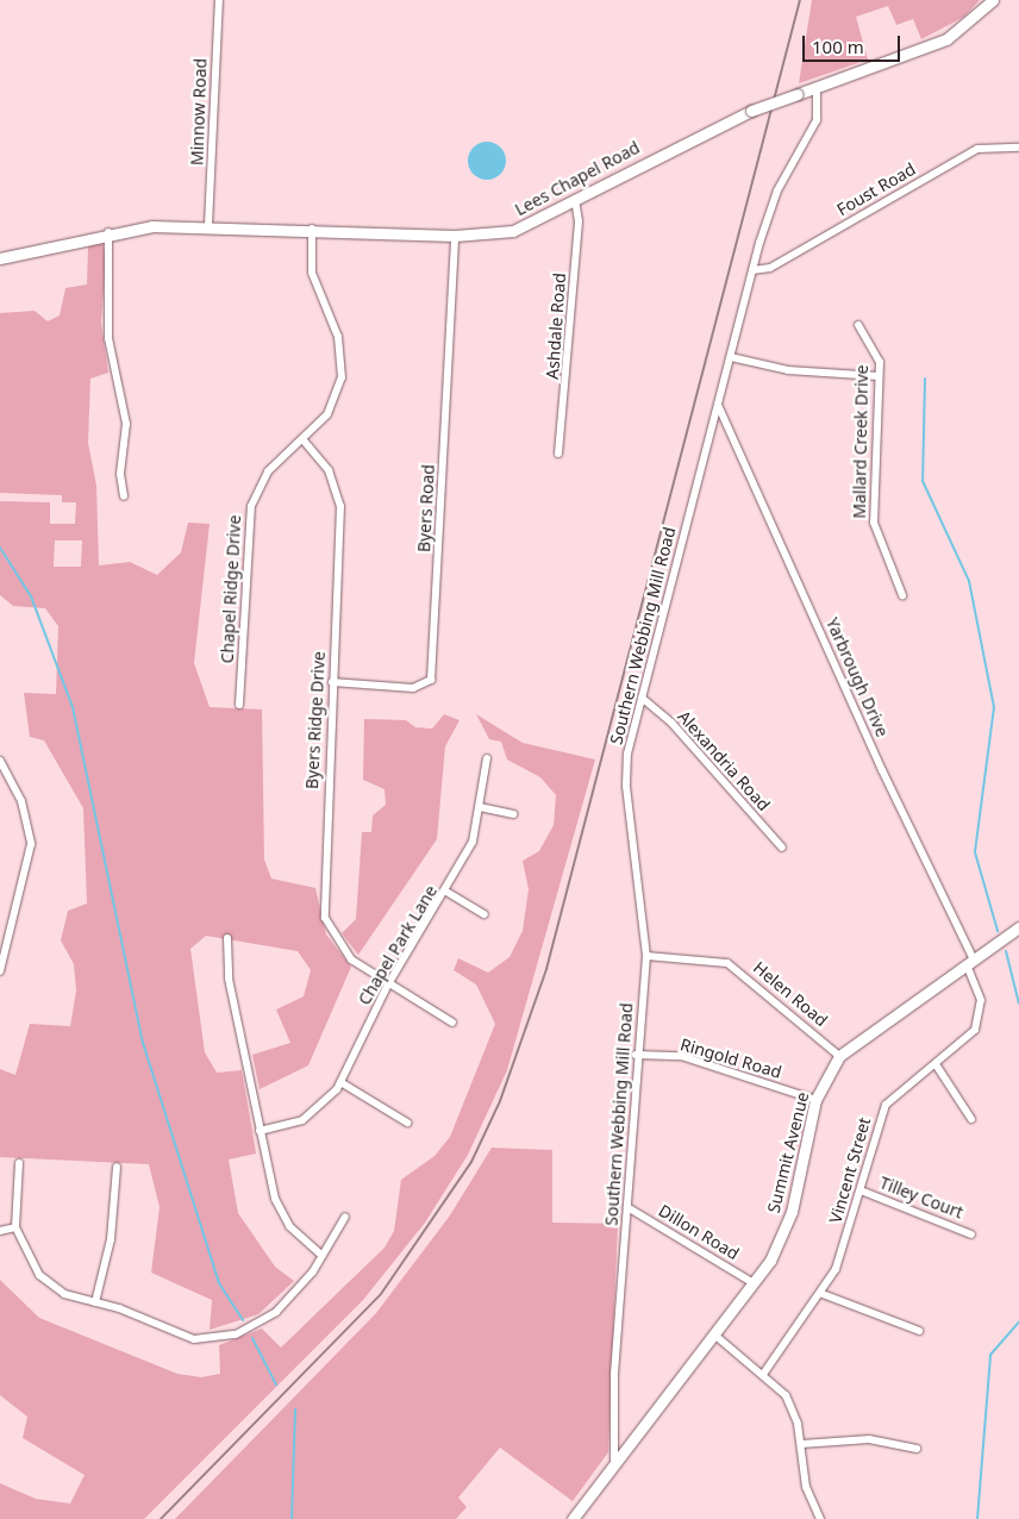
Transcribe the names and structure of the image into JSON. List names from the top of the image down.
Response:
{
  "streets": {
    "main road": ["Lees Chapel Road", "Summit Avenue"],
    "street": [
      "Minnow Road",
      "Foust Road",
      "Ashdale Road",
      "Mallard Creek Drive",
      "Byers Road",
      "Chapel Ridge Drive",
      "Southern Webbing Mill Road",
      "Yarbrough Drive",
      "Byers Ridge Drive",
      "Alexandria Road",
      "Chapel Park Lane",
      "Helen Road",
      "Ringold Road",
      "Vincent Street",
      "Tilley Court",
      "Dillon Road"
    ]
  },
  "crossings": [
    ["Minnow Road", "Lees Chapel Road"],
    ["Lees Chapel Road", "Ashdale Road"],
    ["Lees Chapel Road", "Byers Road"],
    ["Lees Chapel Road", "Chapel Ridge Drive"],
    ["Lees Chapel Road", "Southern Webbing Mill Road"],
    ["Foust Road", "Southern Webbing Mill Road"],
    ["Byers Road", "Byers Ridge Drive"],
    ["Chapel Ridge Drive", "Byers Ridge Drive"],
    ["Southern Webbing Mill Road", "Yarbrough Drive"],
    ["Southern Webbing Mill Road", "Alexandria Road"],
    ["Southern Webbing Mill Road", "Helen Road"],
    ["Southern Webbing Mill Road", "Ringold Road"],
    ["Southern Webbing Mill Road", "Summit Avenue"],
    ["Southern Webbing Mill Road", "Dillon Road"],
    ["Yarbrough Drive", "Summit Avenue"],
    ["Yarbrough Drive", "Vincent Street"],
    ["Byers Ridge Drive", "Chapel Park Lane"],
    ["Helen Road", "Summit Avenue"],
    ["Ringold Road", "Summit Avenue"],
    ["Summit Avenue", "Vincent Street"],
    ["Summit Avenue", "Dillon Road"],
    ["Vincent Street", "Tilley Court"]
  ],
  "scale_bar": "100 m"
}
